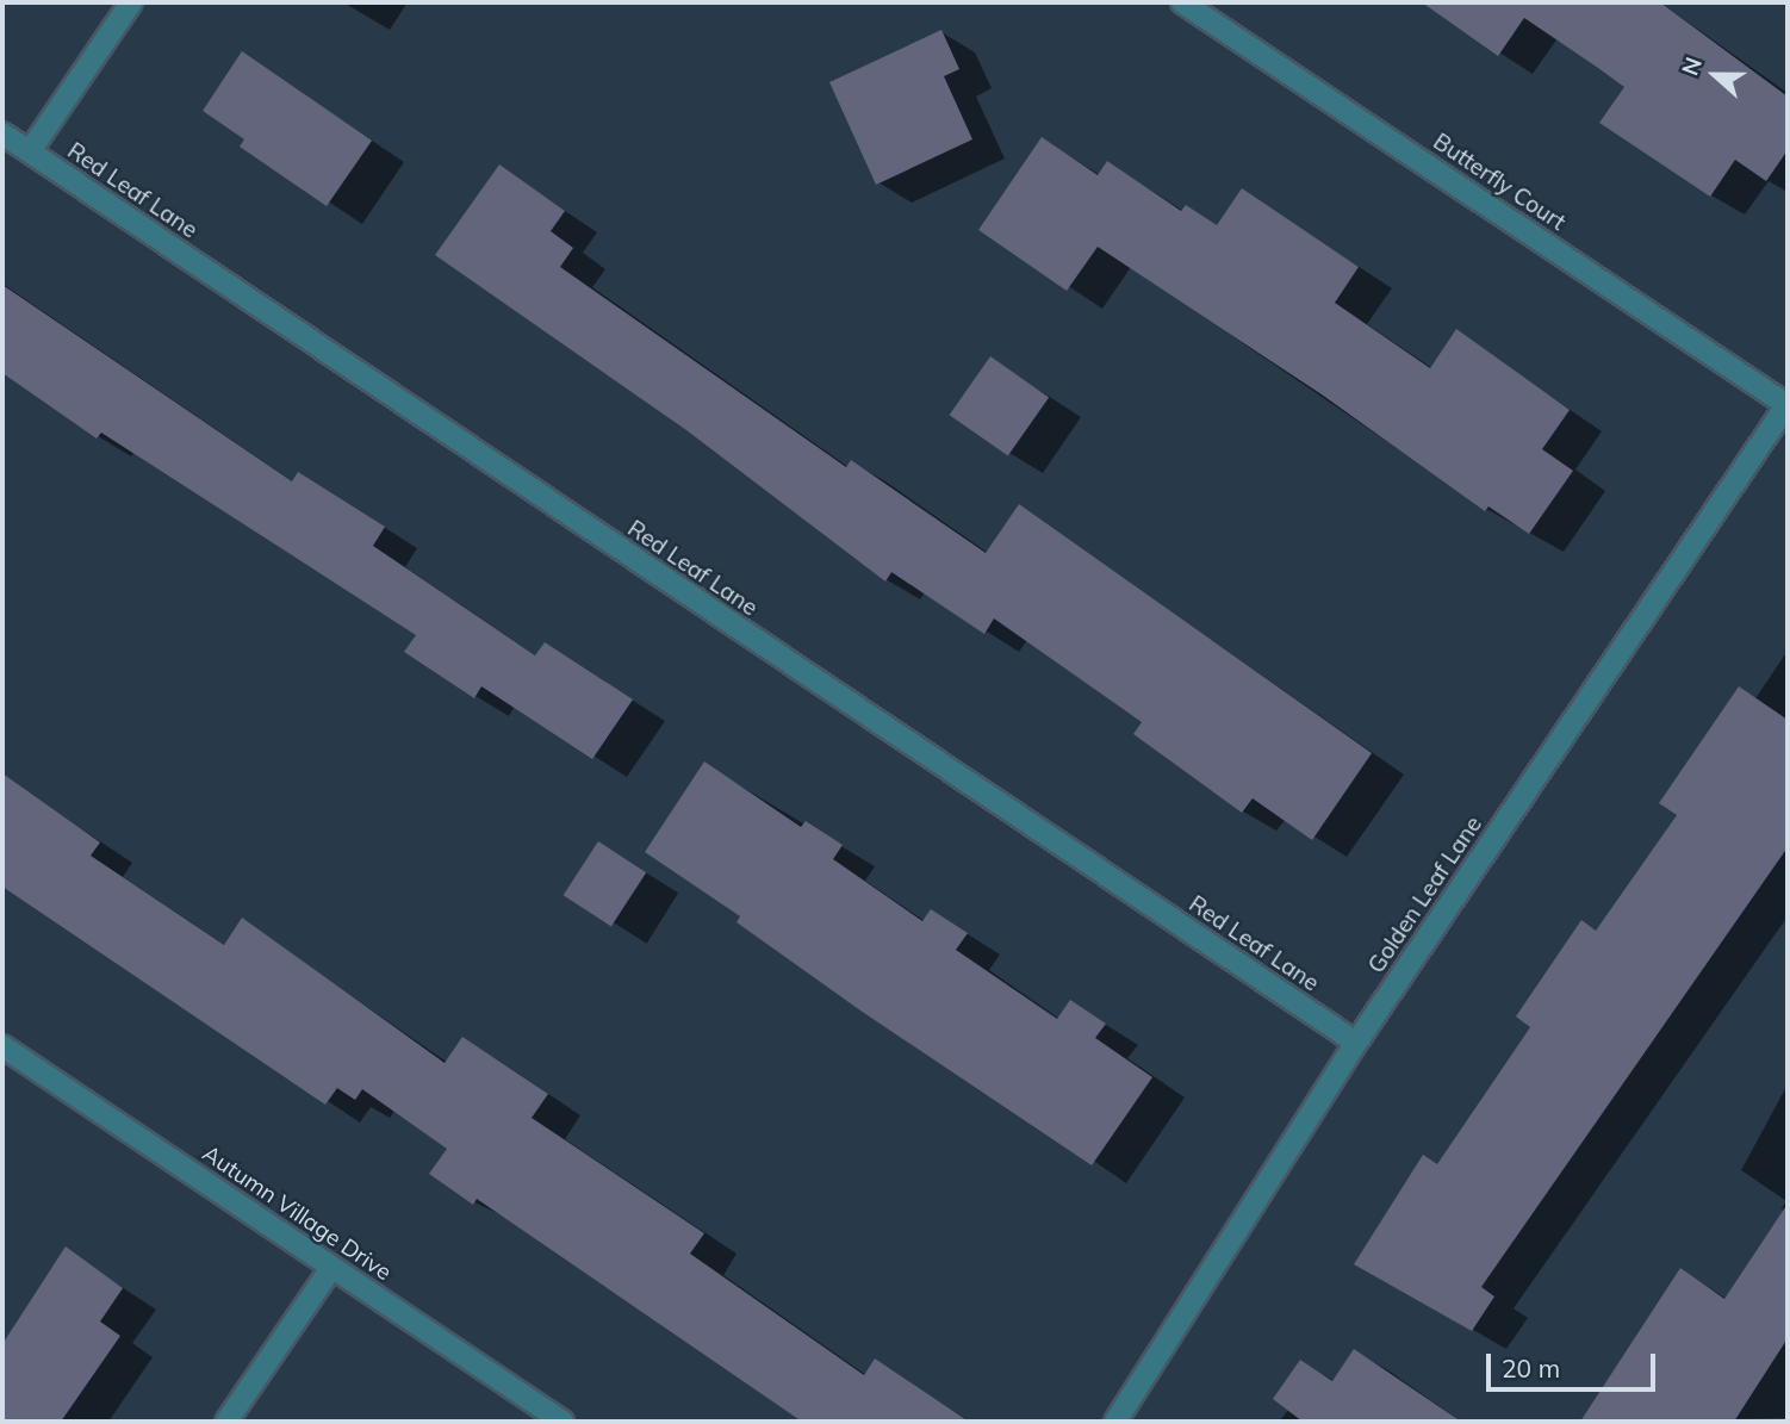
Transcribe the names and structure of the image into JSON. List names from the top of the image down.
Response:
{
  "streets": {
    "street": [
      "Butterfly Court",
      "Red Leaf Lane",
      "Golden Leaf Lane",
      "Autumn Village Drive"
    ]
  },
  "crossings": [
    ["Butterfly Court", "Golden Leaf Lane"],
    ["Red Leaf Lane", "Golden Leaf Lane"]
  ],
  "scale_bar": "20 m",
  "north": "left"
}
